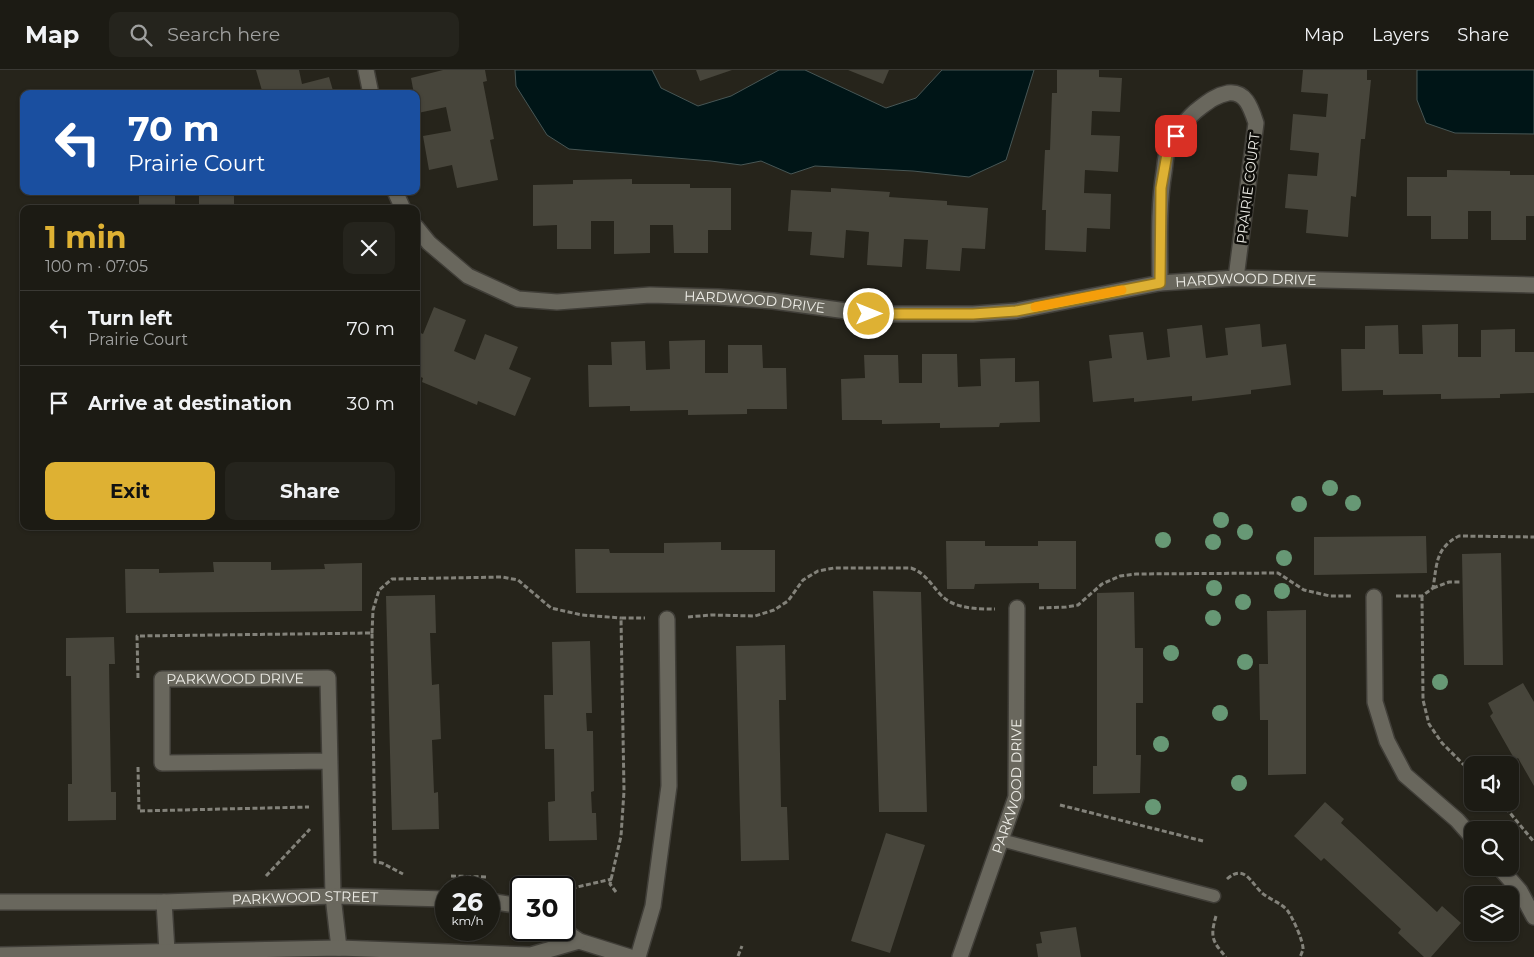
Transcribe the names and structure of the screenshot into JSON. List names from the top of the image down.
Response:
{
  "streets": {
    "street": [
      "PRAIRIE COURT",
      "HARDWOOD DRIVE",
      "PARKWOOD DRIVE",
      "PARKWOOD STREET"
    ]
  },
  "crossings": [
    ["PRAIRIE COURT", "HARDWOOD DRIVE"],
    ["PARKWOOD DRIVE", "PARKWOOD STREET"]
  ],
  "page": {
    "header": "Map",
    "search": "Search here",
    "nav": ["Map", "Layers", "Share"],
    "turn": ["70 m", "Prairie Court"],
    "heading": ["1 min", "100 m · 07:05"],
    "list": [
      {
        "name": "Turn left",
        "note": "Prairie Court",
        "value": "70 m"
      },
      {
        "name": "Arrive at destination",
        "value": "30 m"
      }
    ],
    "buttons": ["Exit", "Share"],
    "speed": "26 km/h",
    "limit": "30"
  }
}
